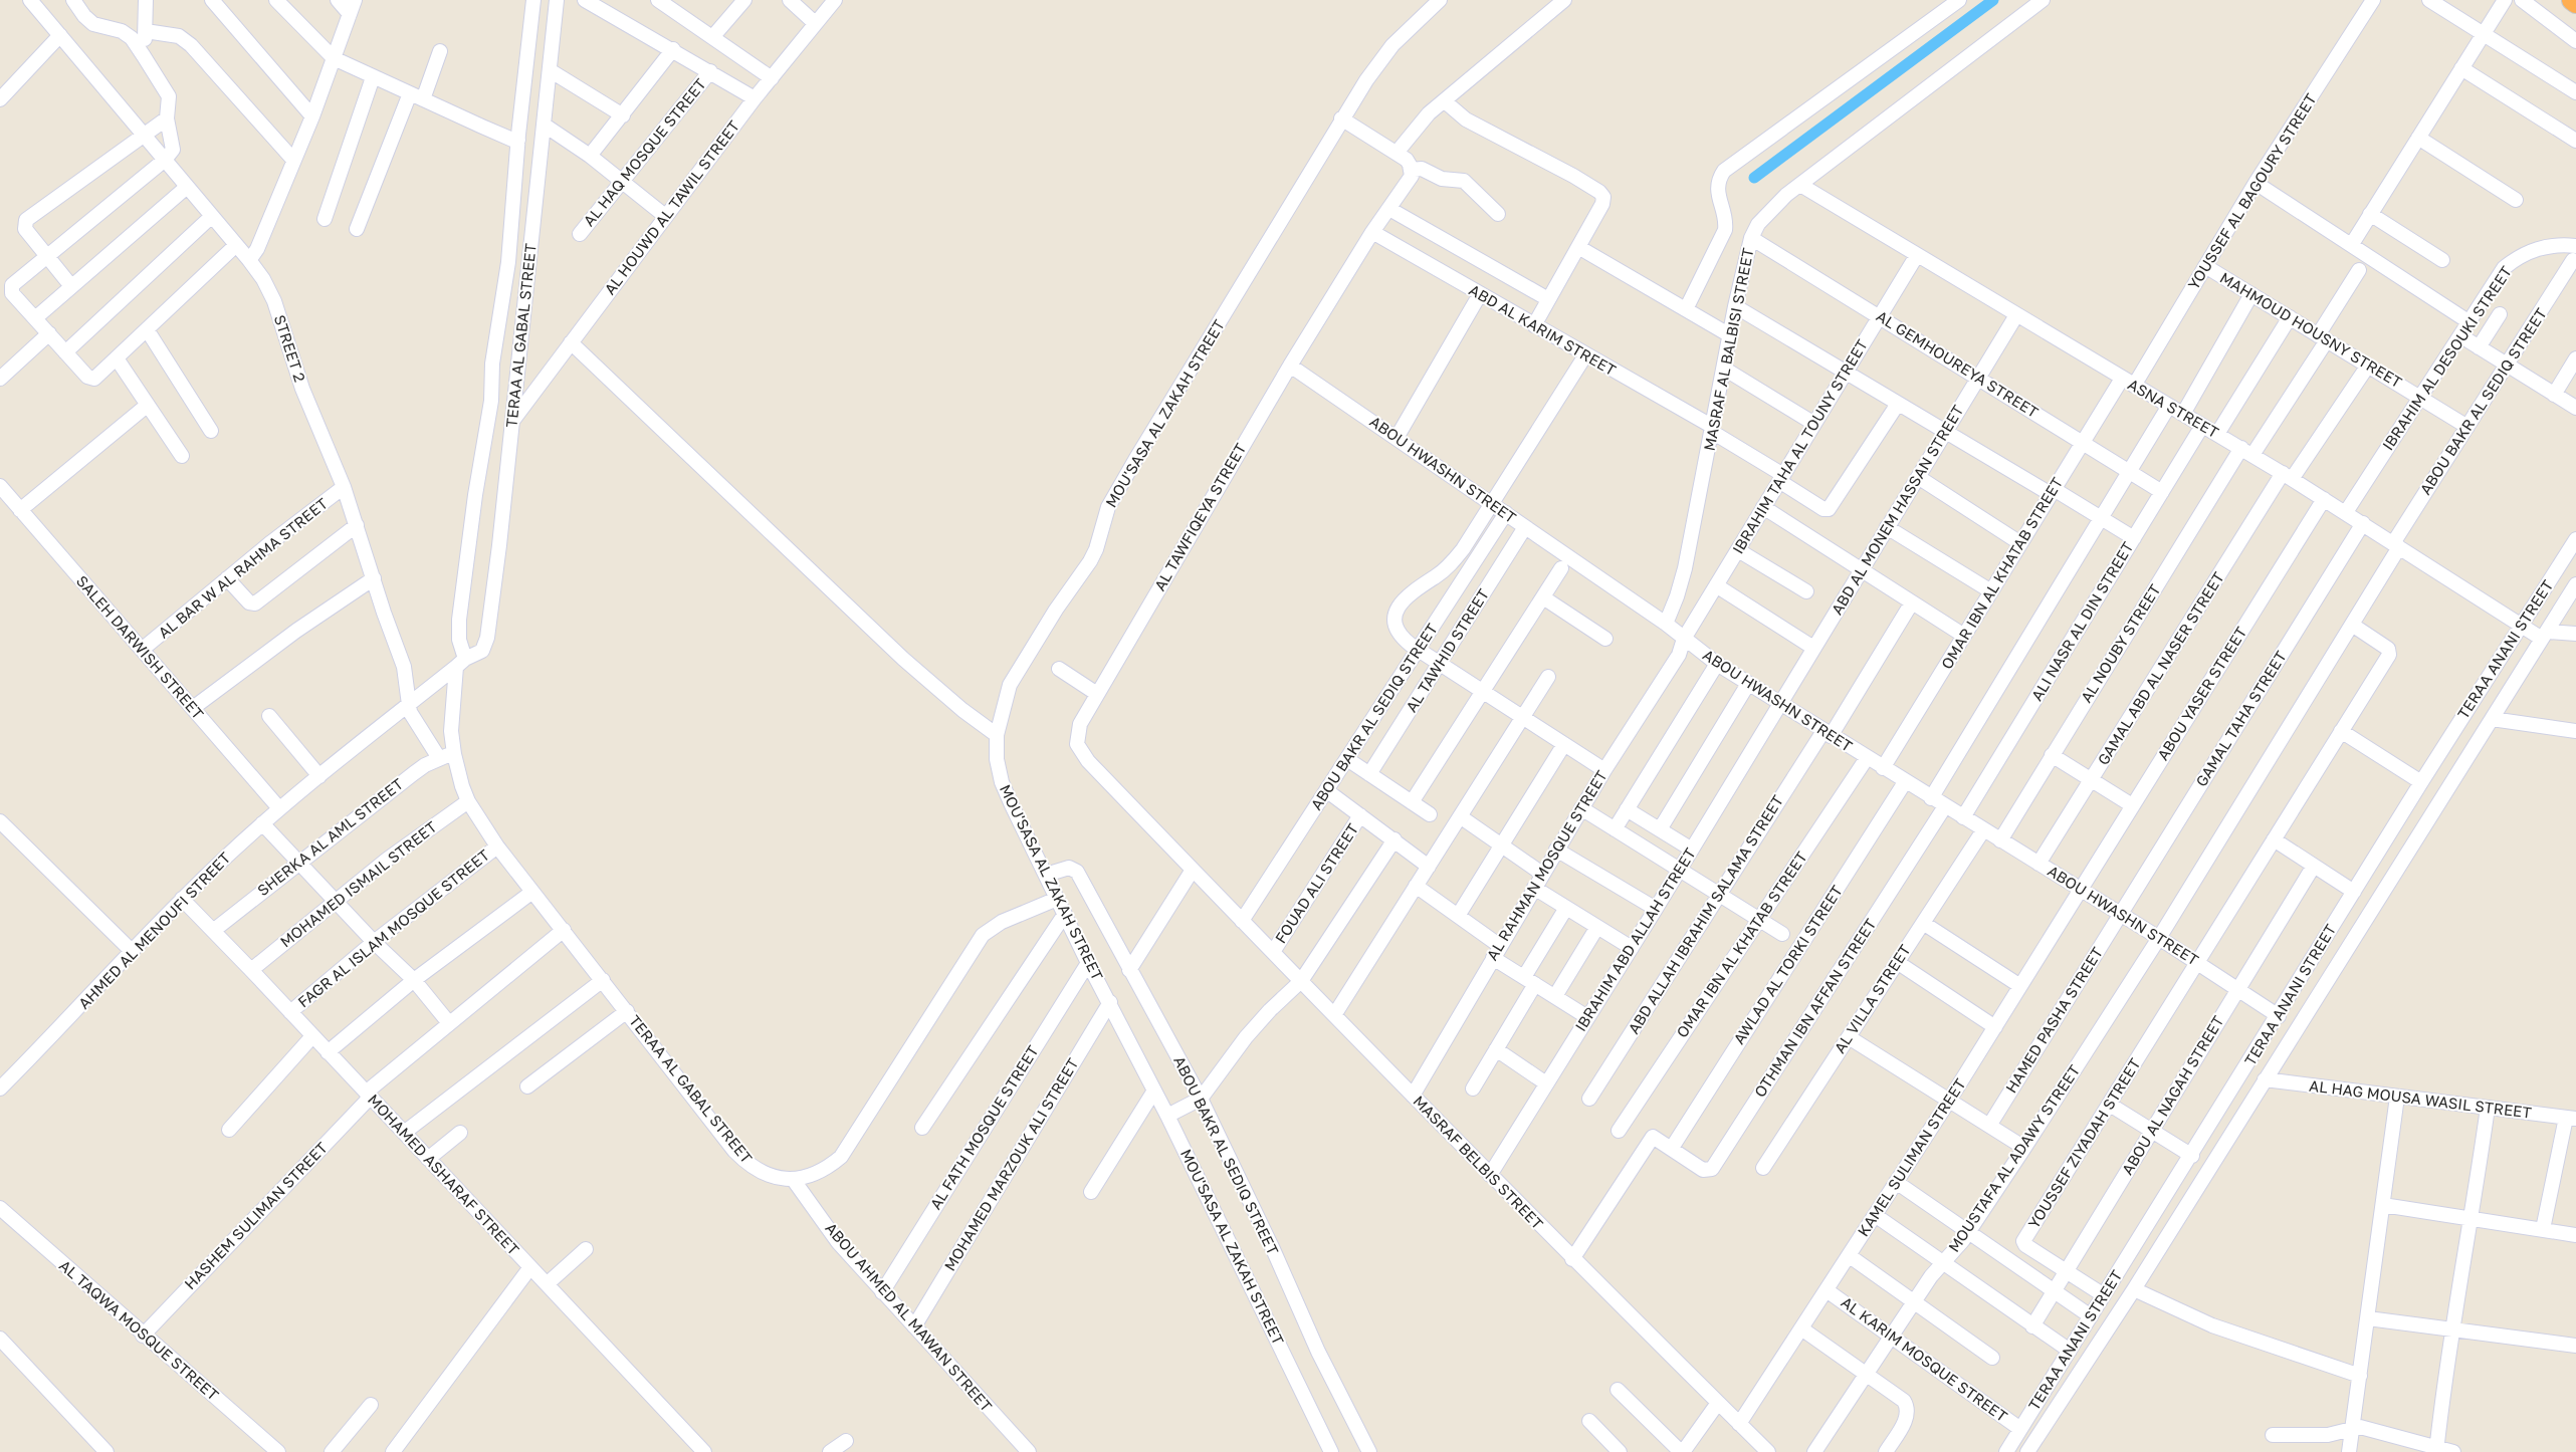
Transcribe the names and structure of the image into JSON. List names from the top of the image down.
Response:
{
  "streets": {
    "street": [
      "AL HAQ MOSQUE STREET",
      "YOUSSEF AL BAGOURY STREET",
      "AL HOUWD AL TAWIL STREET",
      "ABD AL KARIM STREET",
      "MAHMOUD HOUSNY STREET",
      "TERAA AL GABAL STREET",
      "STREET 2",
      "MASRAF AL BALBISI STREET",
      "IBRAHIM AL DESOUKI STREET",
      "AL GEMHOUREYA STREET",
      "ABOU BAKR AL SEDIQ STREET",
      "ASNA STREET",
      "MOU'SASA AL ZAKAH STREET",
      "IBRAHIM TAHA AL TOUNY STREET",
      "ABOU HWASHN STREET",
      "ABD AL MONEM HASSAN STREET",
      "AL TAWFIQEYA STREET",
      "AL BAR W AL RAHMA STREET",
      "OMAR IBN AL KHATAB STREET",
      "ALI NASR AL DIN STREET",
      "AL NOUBY STREET",
      "SALEH DARWISH STREET",
      "TERAA ANANI STREET",
      "AL TAWHID STREET",
      "GAMAL ABD AL NASER STREET",
      "ABOU YASER STREET",
      "GAMAL TAHA STREET",
      "SHERKA AL AML STREET",
      "AL RAHMAN MOSQUE STREET",
      "FOUAD ALI STREET",
      "MOHAMED ISMAIL STREET",
      "ABD ALLAH IBRAHIM SALAMA STREET",
      "FAGR AL ISLAM MOSQUE STREET",
      "AHMED AL MENOUFI STREET",
      "IBRAHIM ABD ALLAH STREET",
      "AWLAD AL TORKI STREET",
      "AL VILLA STREET",
      "OTHMAN IBN AFFAN STREET",
      "HAMED PASHA STREET",
      "ABOU AL NAGAH STREET",
      "AL HAG MOUSA WASIL STREET",
      "AL FATH MOSQUE STREET",
      "YOUSSEF ZIYADAH STREET",
      "KAMEL SULIMAN STREET",
      "MOUSTAFA AL ADAWY STREET",
      "MASRAF BELBIS STREET",
      "MOHAMED MARZOUK ALI STREET",
      "MOHAMED ASHARAF STREET",
      "HASHEM SULIMAN STREET",
      "ABOU AHMED AL MAWAN STREET",
      "AL TAQWA MOSQUE STREET",
      "AL KARIM MOSQUE STREET"
    ]
  },
  "crossings": [
    ["YOUSSEF AL BAGOURY STREET", "MAHMOUD HOUSNY STREET"],
    ["YOUSSEF AL BAGOURY STREET", "ASNA STREET"],
    ["AL HOUWD AL TAWIL STREET", "TERAA AL GABAL STREET"],
    ["ABD AL KARIM STREET", "MASRAF AL BALBISI STREET"],
    ["ABD AL KARIM STREET", "IBRAHIM TAHA AL TOUNY STREET"],
    ["ABD AL KARIM STREET", "AL TAWFIQEYA STREET"],
    ["MAHMOUD HOUSNY STREET", "IBRAHIM AL DESOUKI STREET"],
    ["MAHMOUD HOUSNY STREET", "ABOU BAKR AL SEDIQ STREET"],
    ["MAHMOUD HOUSNY STREET", "AL NOUBY STREET"],
    ["MAHMOUD HOUSNY STREET", "GAMAL ABD AL NASER STREET"],
    ["TERAA AL GABAL STREET", "MOU'SASA AL ZAKAH STREET"],
    ["TERAA AL GABAL STREET", "SHERKA AL AML STREET"],
    ["TERAA AL GABAL STREET", "MOHAMED ISMAIL STREET"],
    ["TERAA AL GABAL STREET", "FAGR AL ISLAM MOSQUE STREET"],
    ["TERAA AL GABAL STREET", "AHMED AL MENOUFI STREET"],
    ["TERAA AL GABAL STREET", "HASHEM SULIMAN STREET"],
    ["TERAA AL GABAL STREET", "ABOU AHMED AL MAWAN STREET"],
    ["STREET 2", "AL BAR W AL RAHMA STREET"],
    ["STREET 2", "SHERKA AL AML STREET"],
    ["STREET 2", "AHMED AL MENOUFI STREET"],
    ["MASRAF AL BALBISI STREET", "AL GEMHOUREYA STREET"],
    ["MASRAF AL BALBISI STREET", "ASNA STREET"],
    ["MASRAF AL BALBISI STREET", "ABOU HWASHN STREET"],
    ["IBRAHIM AL DESOUKI STREET", "ABOU BAKR AL SEDIQ STREET"],
    ["IBRAHIM AL DESOUKI STREET", "ASNA STREET"],
    ["AL GEMHOUREYA STREET", "IBRAHIM TAHA AL TOUNY STREET"],
    ["AL GEMHOUREYA STREET", "ABD AL MONEM HASSAN STREET"],
    ["AL GEMHOUREYA STREET", "OMAR IBN AL KHATAB STREET"],
    ["AL GEMHOUREYA STREET", "ALI NASR AL DIN STREET"],
    ["ABOU BAKR AL SEDIQ STREET", "ASNA STREET"],
    ["ABOU BAKR AL SEDIQ STREET", "MOU'SASA AL ZAKAH STREET"],
    ["ABOU BAKR AL SEDIQ STREET", "ABOU HWASHN STREET"],
    ["ABOU BAKR AL SEDIQ STREET", "YOUSSEF ZIYADAH STREET"],
    ["ABOU BAKR AL SEDIQ STREET", "MOUSTAFA AL ADAWY STREET"],
    ["ABOU BAKR AL SEDIQ STREET", "MASRAF BELBIS STREET"],
    ["ASNA STREET", "IBRAHIM TAHA AL TOUNY STREET"],
    ["ASNA STREET", "ABD AL MONEM HASSAN STREET"],
    ["ASNA STREET", "OMAR IBN AL KHATAB STREET"],
    ["ASNA STREET", "ALI NASR AL DIN STREET"],
    ["ASNA STREET", "AL NOUBY STREET"],
    ["ASNA STREET", "TERAA ANANI STREET"],
    ["ASNA STREET", "GAMAL ABD AL NASER STREET"],
    ["ASNA STREET", "ABOU YASER STREET"],
    ["ASNA STREET", "GAMAL TAHA STREET"],
    ["MOU'SASA AL ZAKAH STREET", "AL FATH MOSQUE STREET"],
    ["MOU'SASA AL ZAKAH STREET", "MOHAMED MARZOUK ALI STREET"],
    ["IBRAHIM TAHA AL TOUNY STREET", "ABOU HWASHN STREET"],
    ["IBRAHIM TAHA AL TOUNY STREET", "AL RAHMAN MOSQUE STREET"],
    ["ABOU HWASHN STREET", "ABD AL MONEM HASSAN STREET"],
    ["ABOU HWASHN STREET", "AL TAWFIQEYA STREET"],
    ["ABOU HWASHN STREET", "OMAR IBN AL KHATAB STREET"],
    ["ABOU HWASHN STREET", "ALI NASR AL DIN STREET"],
    ["ABOU HWASHN STREET", "AL NOUBY STREET"],
    ["ABOU HWASHN STREET", "TERAA ANANI STREET"],
    ["ABOU HWASHN STREET", "AL TAWHID STREET"],
    ["ABOU HWASHN STREET", "GAMAL ABD AL NASER STREET"],
    ["ABOU HWASHN STREET", "ABOU YASER STREET"],
    ["ABOU HWASHN STREET", "GAMAL TAHA STREET"],
    ["ABOU HWASHN STREET", "AL RAHMAN MOSQUE STREET"],
    ["ABOU HWASHN STREET", "ABD ALLAH IBRAHIM SALAMA STREET"],
    ["ABOU HWASHN STREET", "IBRAHIM ABD ALLAH STREET"],
    ["ABOU HWASHN STREET", "AWLAD AL TORKI STREET"],
    ["ABOU HWASHN STREET", "AL VILLA STREET"],
    ["ABOU HWASHN STREET", "OTHMAN IBN AFFAN STREET"],
    ["ABOU HWASHN STREET", "HAMED PASHA STREET"],
    ["ABOU HWASHN STREET", "ABOU AL NAGAH STREET"],
    ["ABOU HWASHN STREET", "YOUSSEF ZIYADAH STREET"],
    ["ABOU HWASHN STREET", "KAMEL SULIMAN STREET"],
    ["ABOU HWASHN STREET", "MOUSTAFA AL ADAWY STREET"],
    ["ABD AL MONEM HASSAN STREET", "IBRAHIM ABD ALLAH STREET"],
    ["AL TAWFIQEYA STREET", "MASRAF BELBIS STREET"],
    ["AL BAR W AL RAHMA STREET", "SALEH DARWISH STREET"],
    ["SALEH DARWISH STREET", "AHMED AL MENOUFI STREET"],
    ["TERAA ANANI STREET", "AL HAG MOUSA WASIL STREET"],
    ["TERAA ANANI STREET", "YOUSSEF ZIYADAH STREET"],
    ["TERAA ANANI STREET", "AL KARIM MOSQUE STREET"],
    ["ABOU YASER STREET", "KAMEL SULIMAN STREET"],
    ["GAMAL TAHA STREET", "HAMED PASHA STREET"],
    ["SHERKA AL AML STREET", "MOHAMED ASHARAF STREET"],
    ["AL RAHMAN MOSQUE STREET", "MASRAF BELBIS STREET"],
    ["FOUAD ALI STREET", "MASRAF BELBIS STREET"],
    ["MOHAMED ISMAIL STREET", "MOHAMED ASHARAF STREET"],
    ["FAGR AL ISLAM MOSQUE STREET", "MOHAMED ASHARAF STREET"],
    ["AHMED AL MENOUFI STREET", "MOHAMED ASHARAF STREET"],
    ["IBRAHIM ABD ALLAH STREET", "MASRAF BELBIS STREET"],
    ["AWLAD AL TORKI STREET", "OTHMAN IBN AFFAN STREET"],
    ["ABOU AL NAGAH STREET", "YOUSSEF ZIYADAH STREET"],
    ["AL FATH MOSQUE STREET", "ABOU AHMED AL MAWAN STREET"],
    ["YOUSSEF ZIYADAH STREET", "MOUSTAFA AL ADAWY STREET"],
    ["KAMEL SULIMAN STREET", "MASRAF BELBIS STREET"],
    ["KAMEL SULIMAN STREET", "AL KARIM MOSQUE STREET"],
    ["MOUSTAFA AL ADAWY STREET", "AL KARIM MOSQUE STREET"],
    ["MOHAMED MARZOUK ALI STREET", "ABOU AHMED AL MAWAN STREET"],
    ["MOHAMED ASHARAF STREET", "HASHEM SULIMAN STREET"],
    ["HASHEM SULIMAN STREET", "AL TAQWA MOSQUE STREET"]
  ]
}
